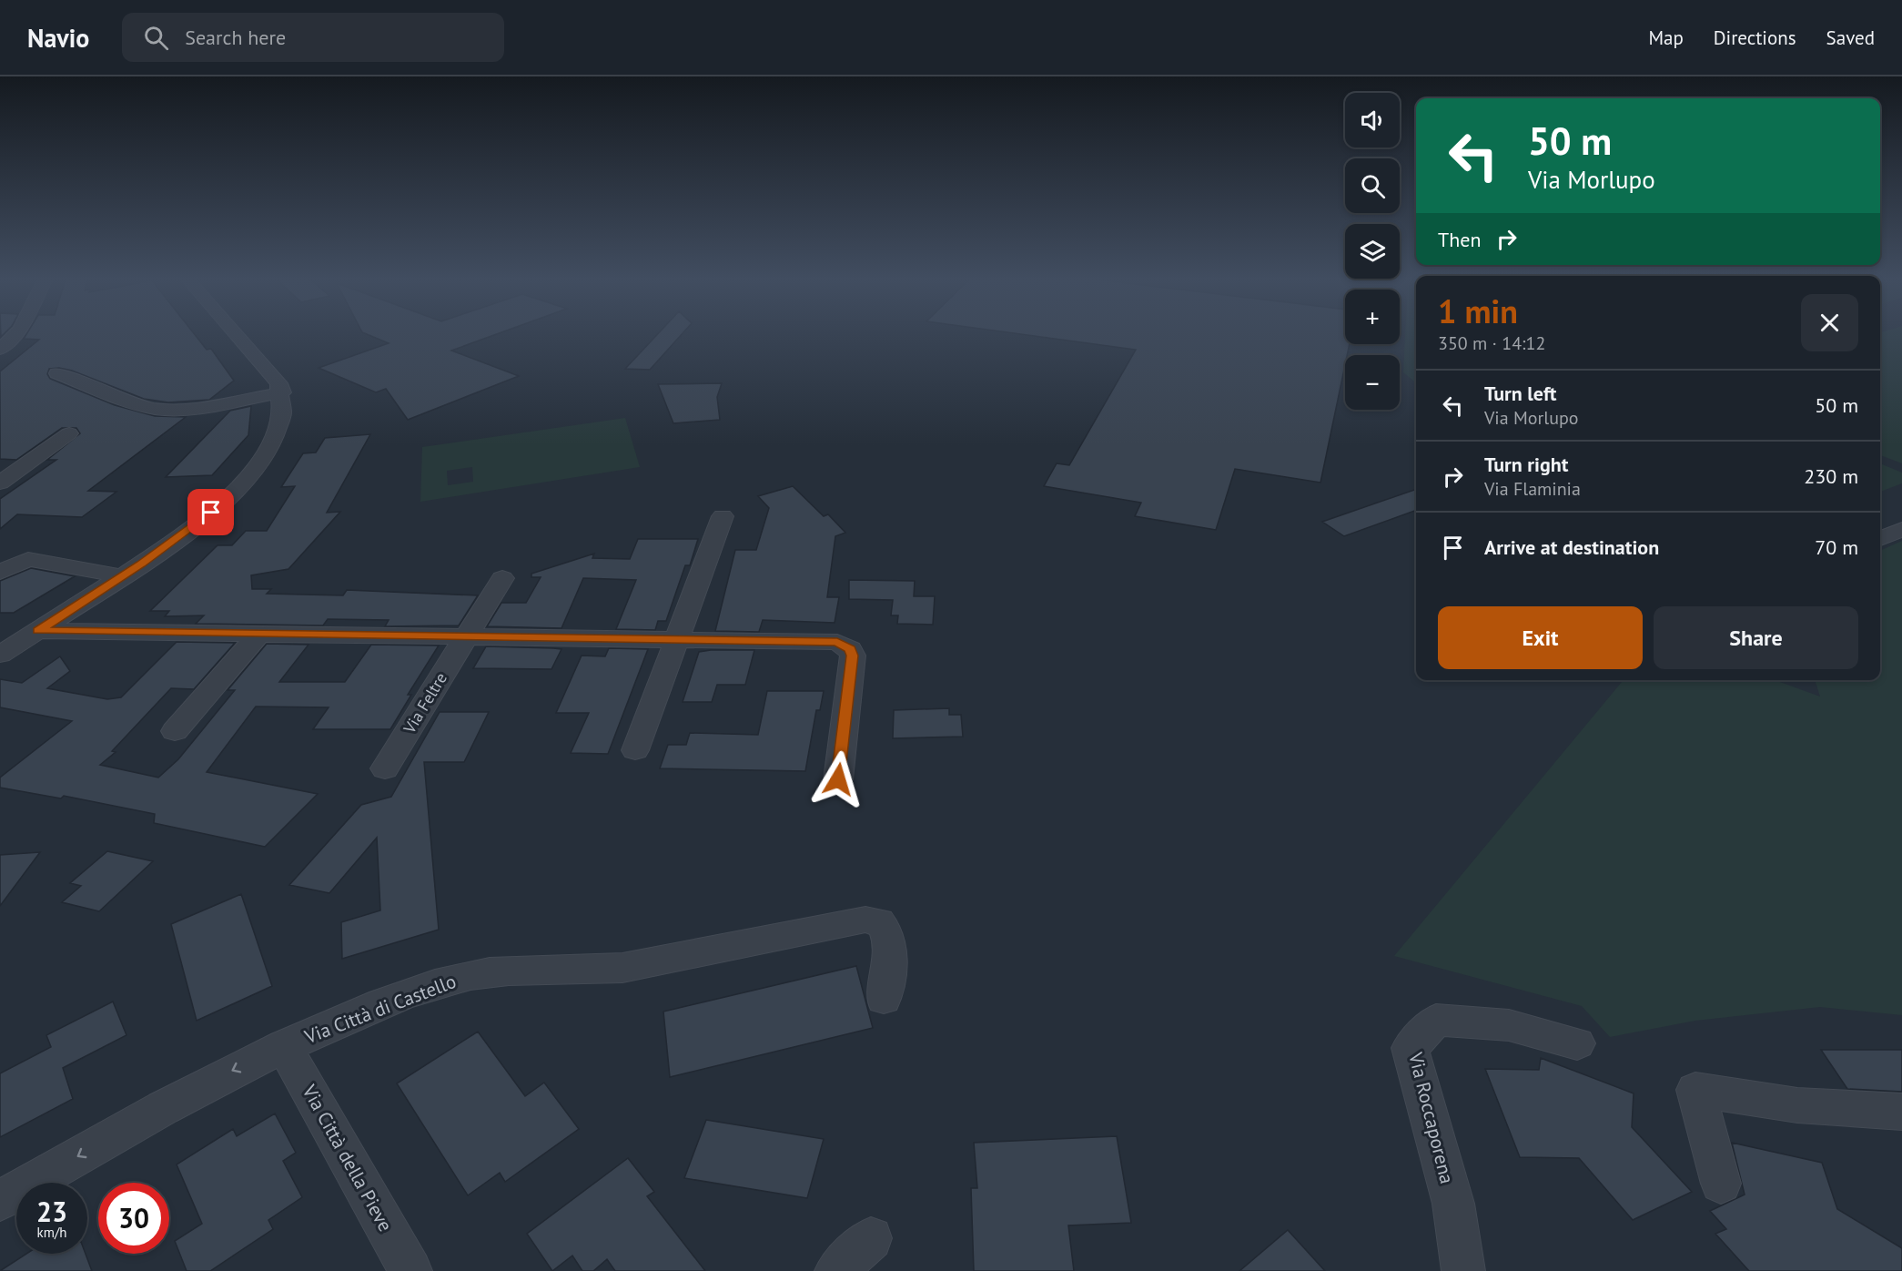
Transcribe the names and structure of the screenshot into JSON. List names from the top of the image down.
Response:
{
  "streets": {
    "street": [
      "Via Feltre",
      "Via Città di Castello",
      "Via Roccaporena",
      "Via Città della Pieve"
    ]
  },
  "crossings": [
    ["Via Città di Castello", "Via Città della Pieve"]
  ],
  "page": {
    "header": "Navio",
    "search": "Search here",
    "nav": ["Map", "Directions", "Saved"],
    "map_buttons": ["+", "−"],
    "turn": ["50 m", "Via Morlupo"],
    "then": "Then",
    "heading": ["1 min", "350 m · 14:12"],
    "list": [
      {
        "name": "Turn left",
        "note": "Via Morlupo",
        "value": "50 m"
      },
      {
        "name": "Turn right",
        "note": "Via Flaminia",
        "value": "230 m"
      },
      {
        "name": "Arrive at destination",
        "value": "70 m"
      }
    ],
    "buttons": ["Exit", "Share"],
    "speed": "23 km/h",
    "limit": "30"
  }
}
